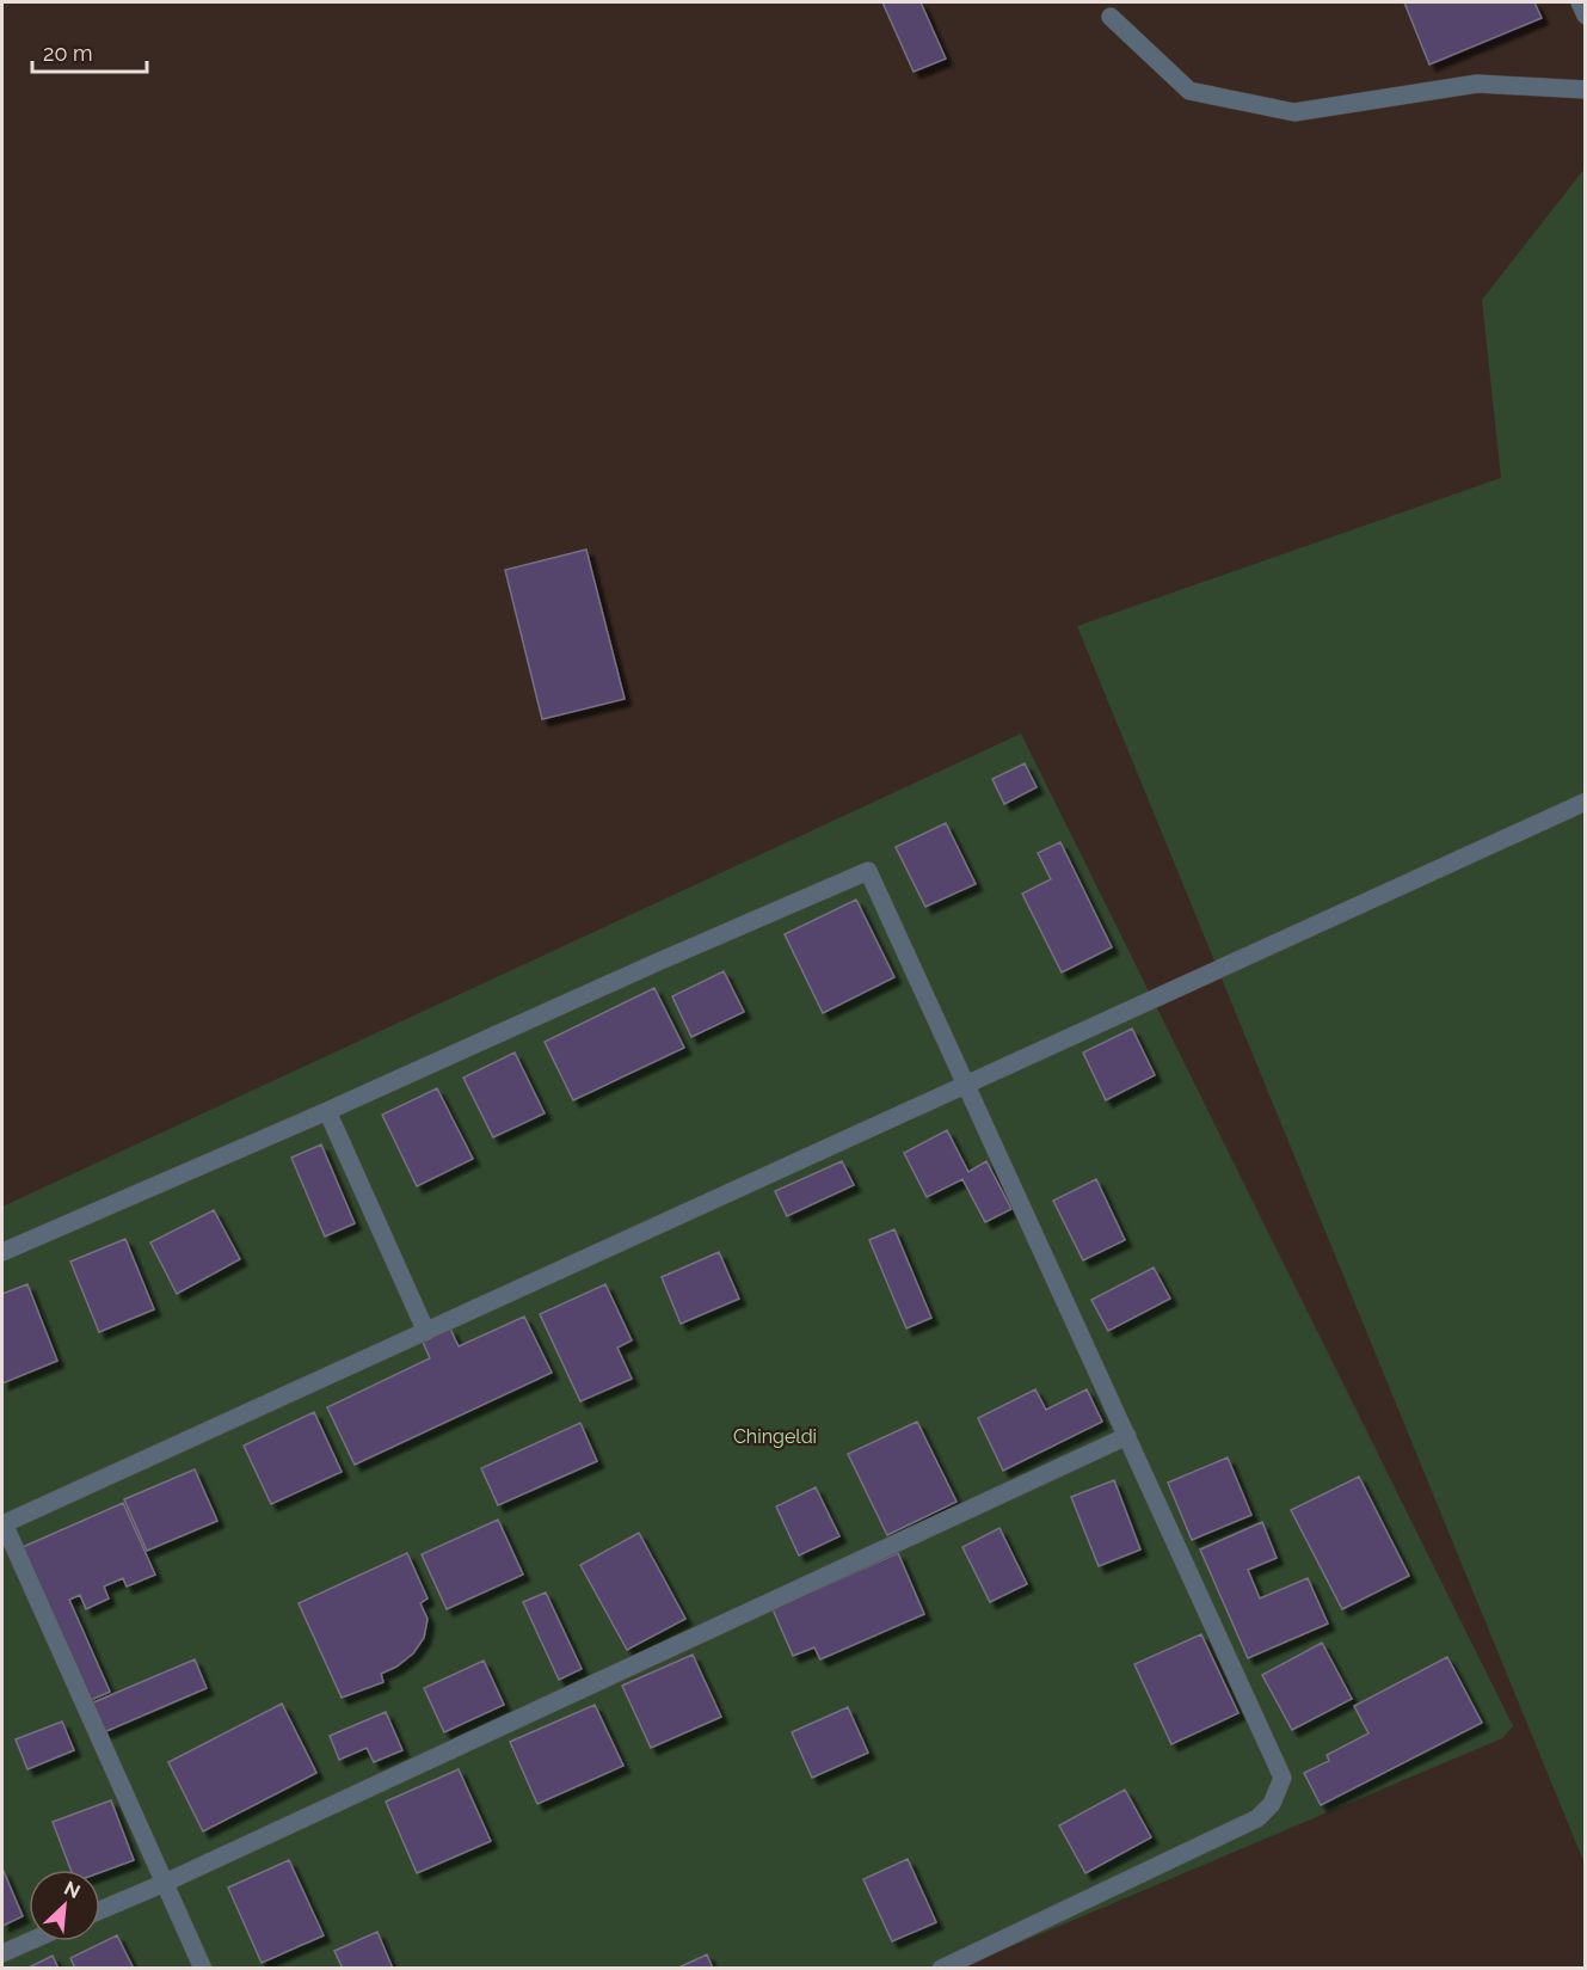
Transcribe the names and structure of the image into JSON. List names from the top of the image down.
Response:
{
  "parks": ["Chingeldi"],
  "scale_bar": "20 m",
  "north": "top right"
}
